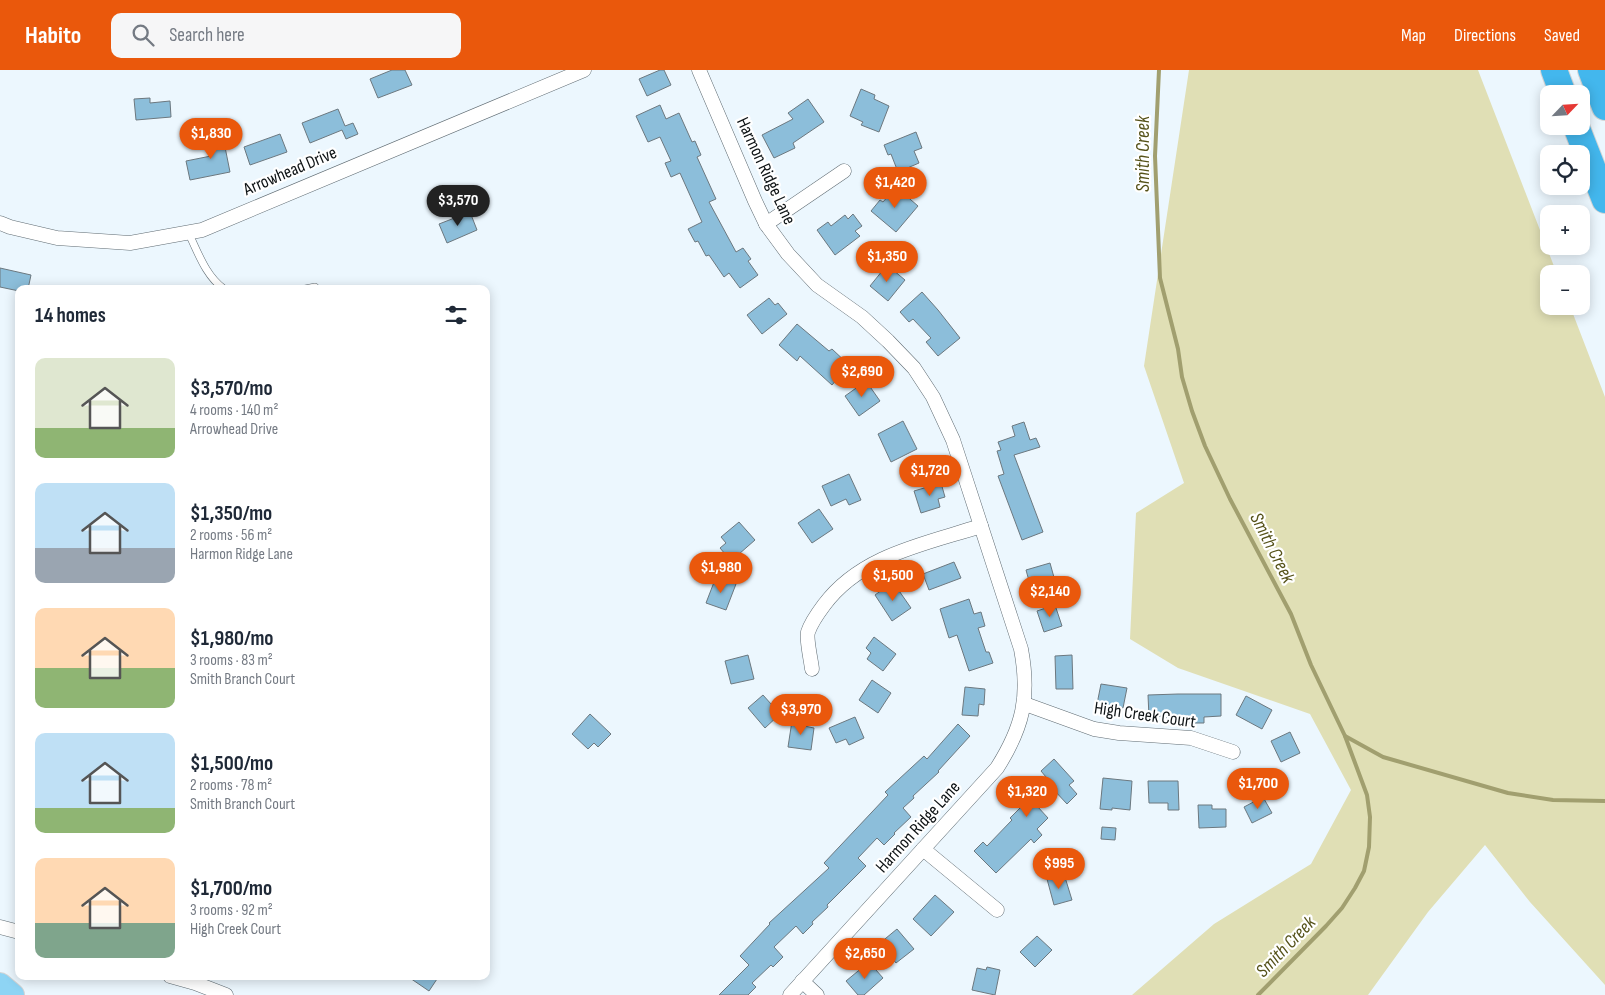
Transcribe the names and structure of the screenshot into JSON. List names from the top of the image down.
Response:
{
  "streets": {
    "street": ["Arrowhead Drive", "Harmon Ridge Lane", "High Creek Court"]
  },
  "crossings": [
    ["Harmon Ridge Lane", "High Creek Court"]
  ],
  "water": ["Smith Creek"],
  "north": "top right",
  "page": {
    "header": "Habito",
    "search": "Search here",
    "nav": ["Map", "Directions", "Saved"],
    "map_buttons": ["+", "−"],
    "price": [
      "$1,830",
      "$1,420",
      "$3,570",
      "$1,350",
      "$2,690",
      "$1,720",
      "$1,980",
      "$1,500",
      "$2,140",
      "$3,970",
      "$1,700",
      "$1,320",
      "$995",
      "$2,650"
    ],
    "heading": "14 homes",
    "list": [
      {
        "name": "$3,570/mo",
        "note": "4 rooms · 140 m² · Arrowhead Drive"
      },
      {
        "name": "$1,350/mo",
        "note": "2 rooms · 56 m² · Harmon Ridge Lane"
      },
      {
        "name": "$1,980/mo",
        "note": "3 rooms · 83 m² · Smith Branch Court"
      },
      {
        "name": "$1,500/mo",
        "note": "2 rooms · 78 m² · Smith Branch Court"
      },
      {
        "name": "$1,700/mo",
        "note": "3 rooms · 92 m² · High Creek Court"
      }
    ]
  }
}
